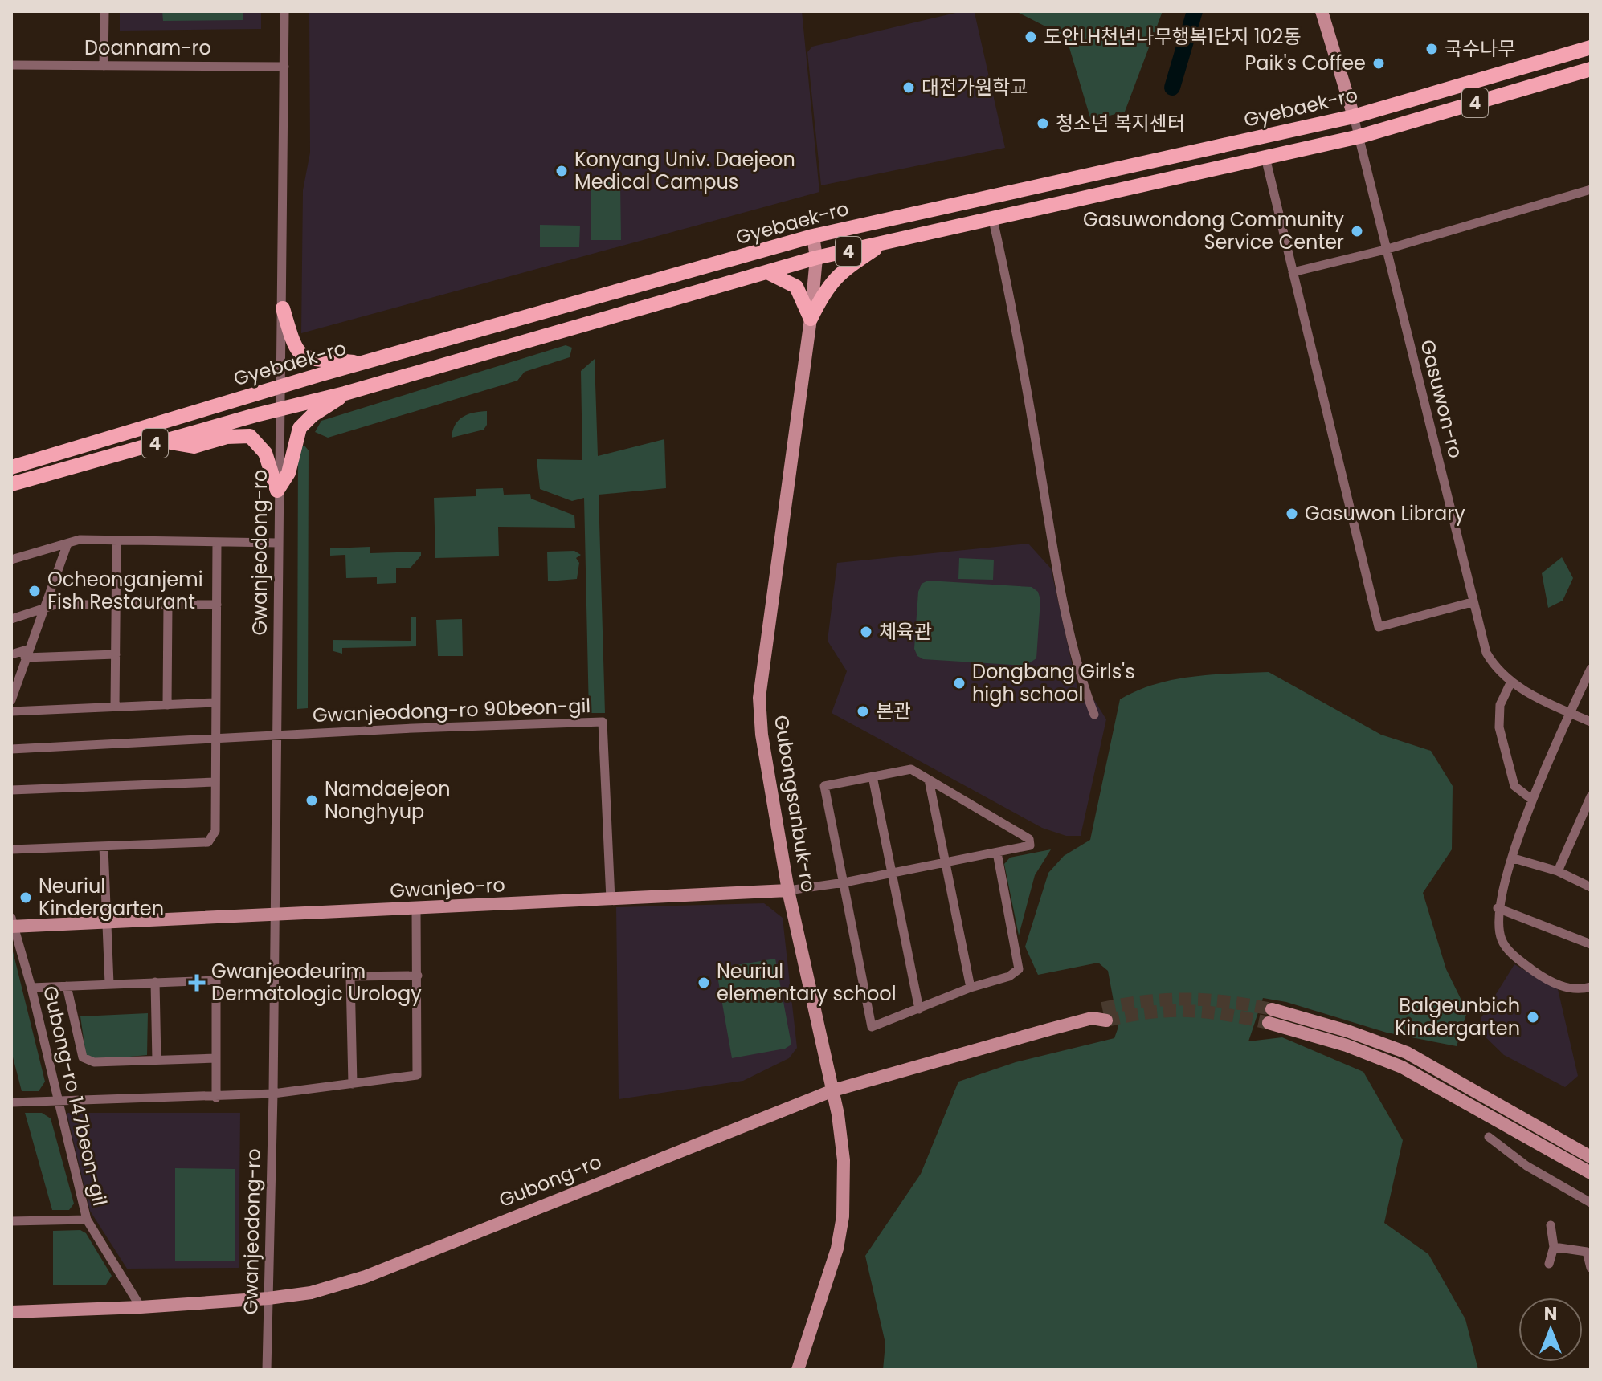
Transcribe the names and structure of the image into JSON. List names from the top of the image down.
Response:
{
  "streets": {
    "main road": [
      "4",
      "Gyebaek-ro",
      "Gubongsanbuk-ro",
      "Gwanjeo-ro",
      "Gubong-ro"
    ],
    "street": [
      "Doannam-ro",
      "Gasuwon-ro",
      "Gwanjeodong-ro",
      "Gwanjeodong-ro 90beon-gil",
      "Gubong-ro 147beon-gil"
    ]
  },
  "crossings": [
    ["Doannam-ro", "Gwanjeodong-ro"],
    ["Gyebaek-ro", "Gasuwon-ro"],
    ["Gyebaek-ro", "Gwanjeodong-ro"],
    ["Gyebaek-ro", "Gubongsanbuk-ro"],
    ["Gwanjeodong-ro", "Gwanjeodong-ro 90beon-gil"],
    ["Gwanjeodong-ro", "Gwanjeo-ro"],
    ["Gwanjeodong-ro", "Gubong-ro"],
    ["Gwanjeodong-ro 90beon-gil", "Gwanjeo-ro"],
    ["Gubongsanbuk-ro", "Gwanjeo-ro"],
    ["Gubongsanbuk-ro", "Gubong-ro"],
    ["Gwanjeo-ro", "Gubong-ro 147beon-gil"],
    ["Gubong-ro 147beon-gil", "Gubong-ro"]
  ],
  "places": {
    "other": [
      "도안LH천년나무행복1단지 102동",
      "국수나무",
      "Paik's Coffee",
      "대전가원학교",
      "청소년 복지센터",
      "Konyang Univ. Daejeon Medical Campus",
      "Gasuwondong Community Service Center",
      "Gasuwon Library",
      "Ocheonganjemi Fish Restaurant",
      "체육관",
      "Dongbang Girls's high school",
      "본관",
      "Namdaejeon Nonghyup",
      "Neuriul Kindergarten",
      "Neuriul elementary school",
      "Balgeunbich Kindergarten"
    ],
    "health": ["Gwanjeodeurim Dermatologic Urology"]
  },
  "north": "top"
}
